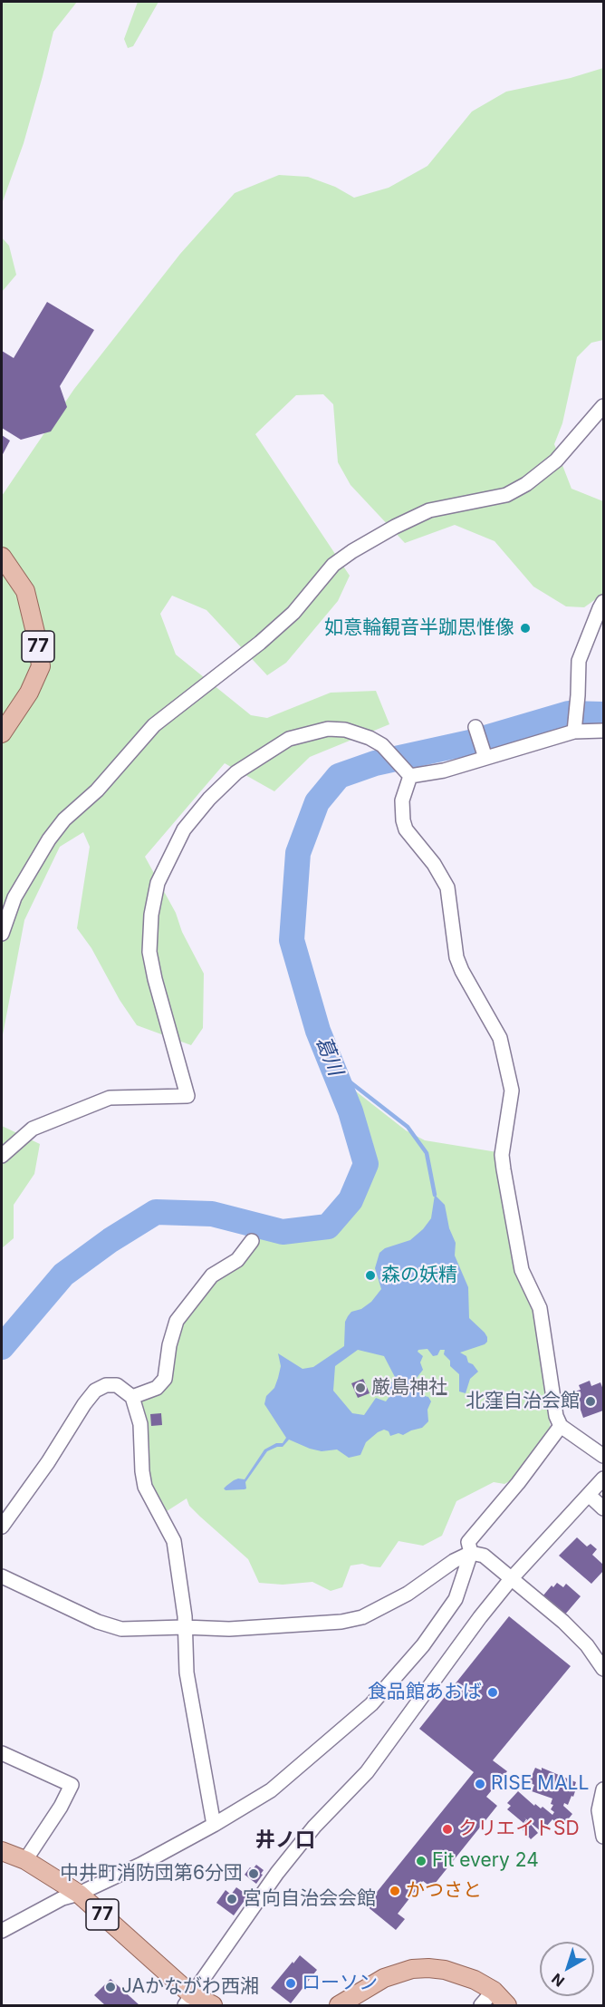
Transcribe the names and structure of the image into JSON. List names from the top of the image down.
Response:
{
  "streets": {
    "main road": ["77"]
  },
  "districts": ["井ノ口"],
  "water": ["葛川"],
  "places": [
    "如意輪観音半跏思惟像",
    "森の妖精",
    "厳島神社",
    "北窪自治会館",
    "食品館あおば",
    "RISE MALL",
    "クリエイトSD",
    "Fit every 24",
    "中井町消防団第6分団",
    "かつさと",
    "宮向自治会会館",
    "ローソン",
    "JAかながわ西湘"
  ],
  "north": "bottom left"
}
